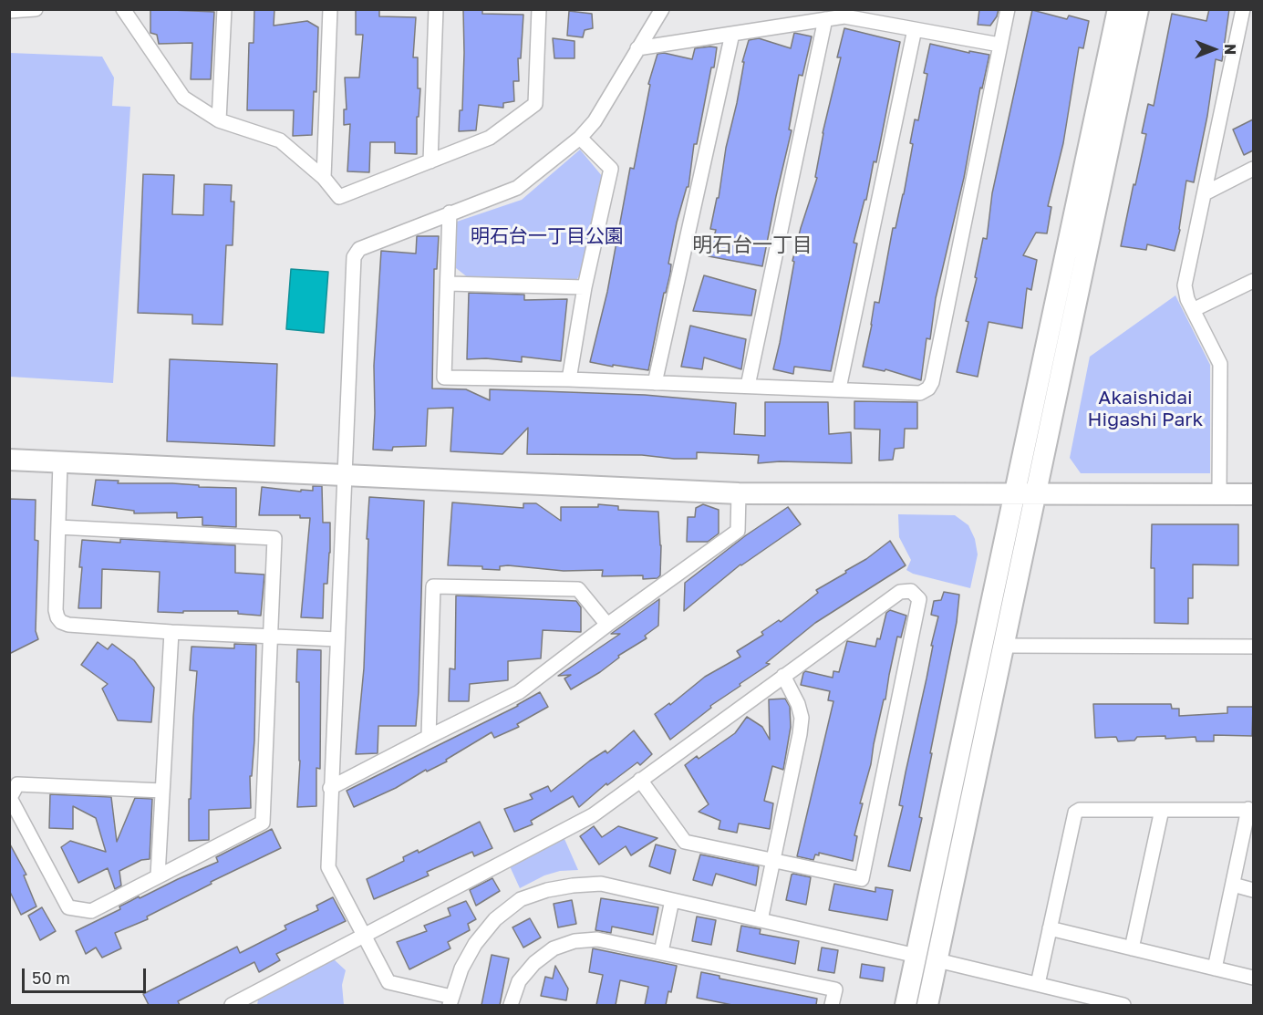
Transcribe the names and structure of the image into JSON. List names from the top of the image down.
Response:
{
  "districts": ["明石台一丁目"],
  "parks": ["明石台一丁目公園", "Akaishidai Higashi Park"],
  "scale_bar": "50 m",
  "north": "right"
}
